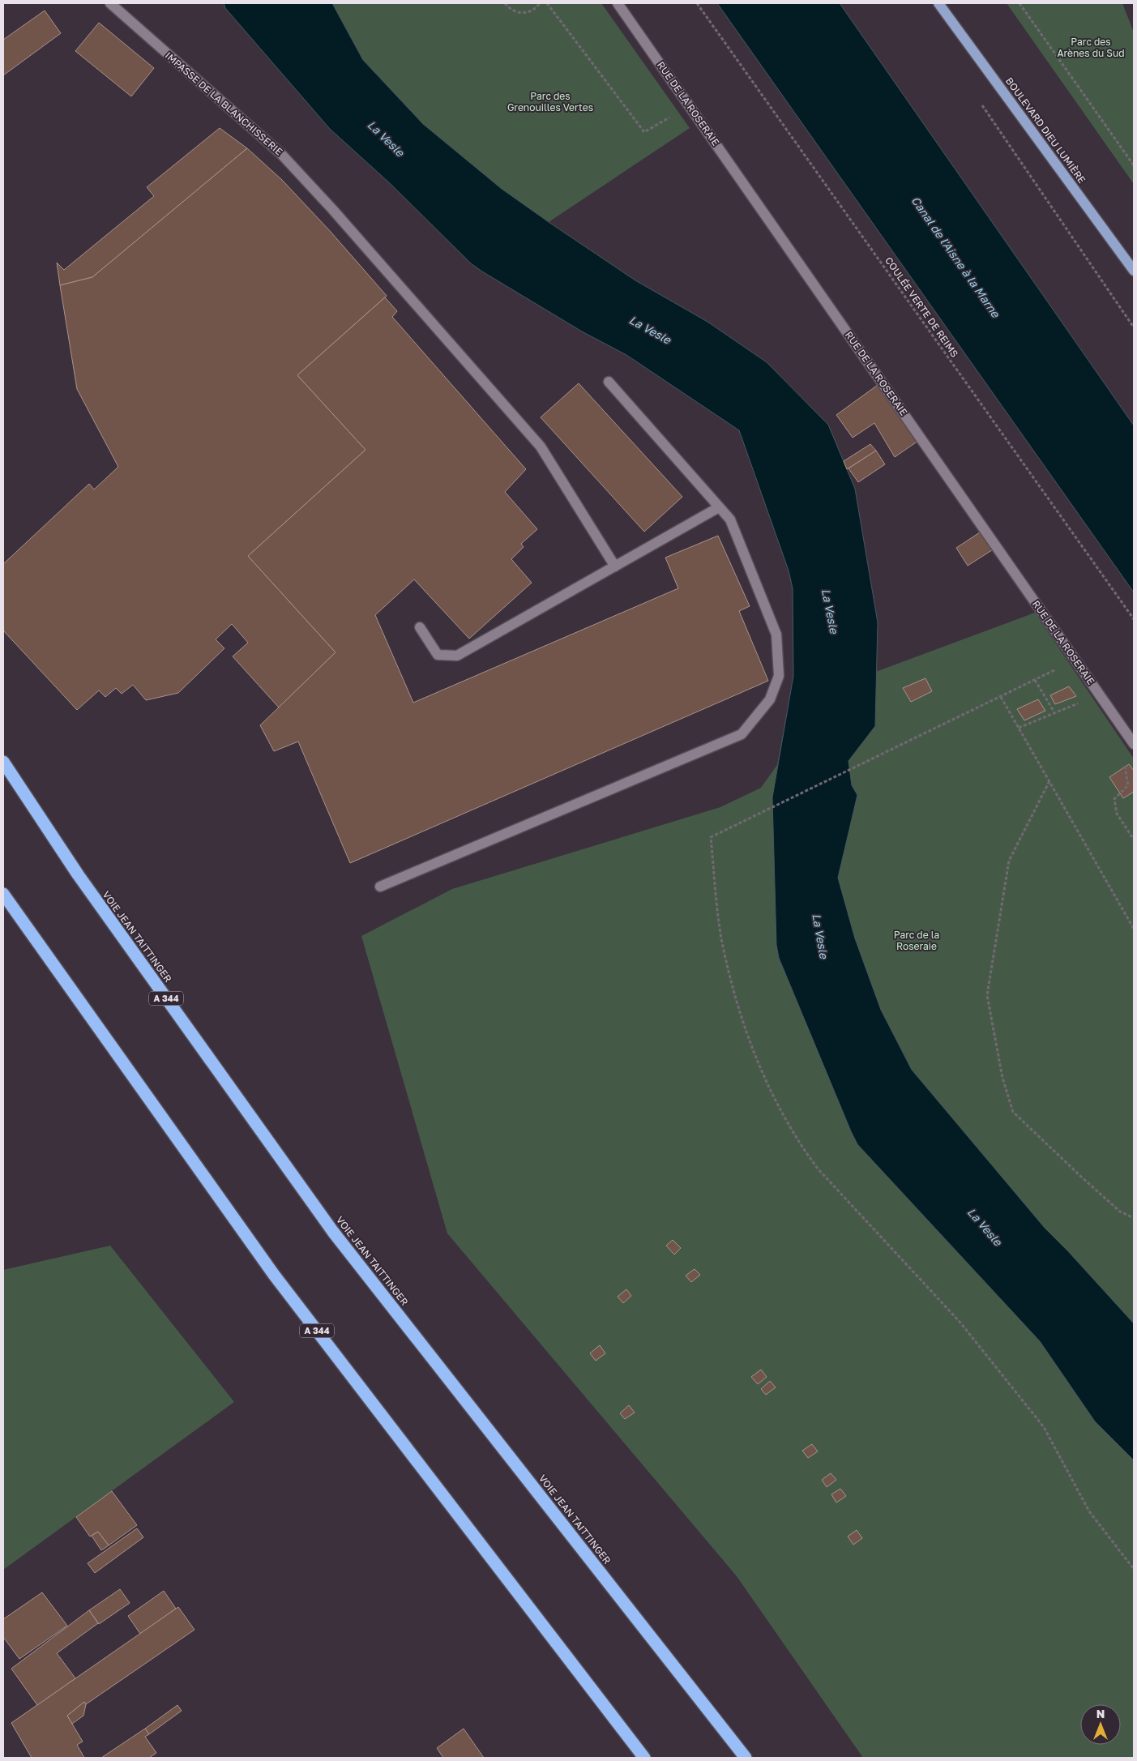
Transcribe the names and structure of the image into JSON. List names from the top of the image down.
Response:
{
  "streets": {
    "highway": ["VOIE JEAN TAITTINGER", "A 344"],
    "main road": ["BOULEVARD DIEU LUMIÈRE"],
    "street": ["IMPASSE DE LA BLANCHISSERIE", "RUE DE LA ROSERAIE"],
    "path": ["COULÉE VERTE DE REIMS"]
  },
  "water": ["La Vesle", "Canal de l'Aisne à la Marne"],
  "parks": ["Parc des Arènes du Sud", "Parc des Grenouilles Vertes", "Parc de la Roseraie"],
  "north": "top"
}
